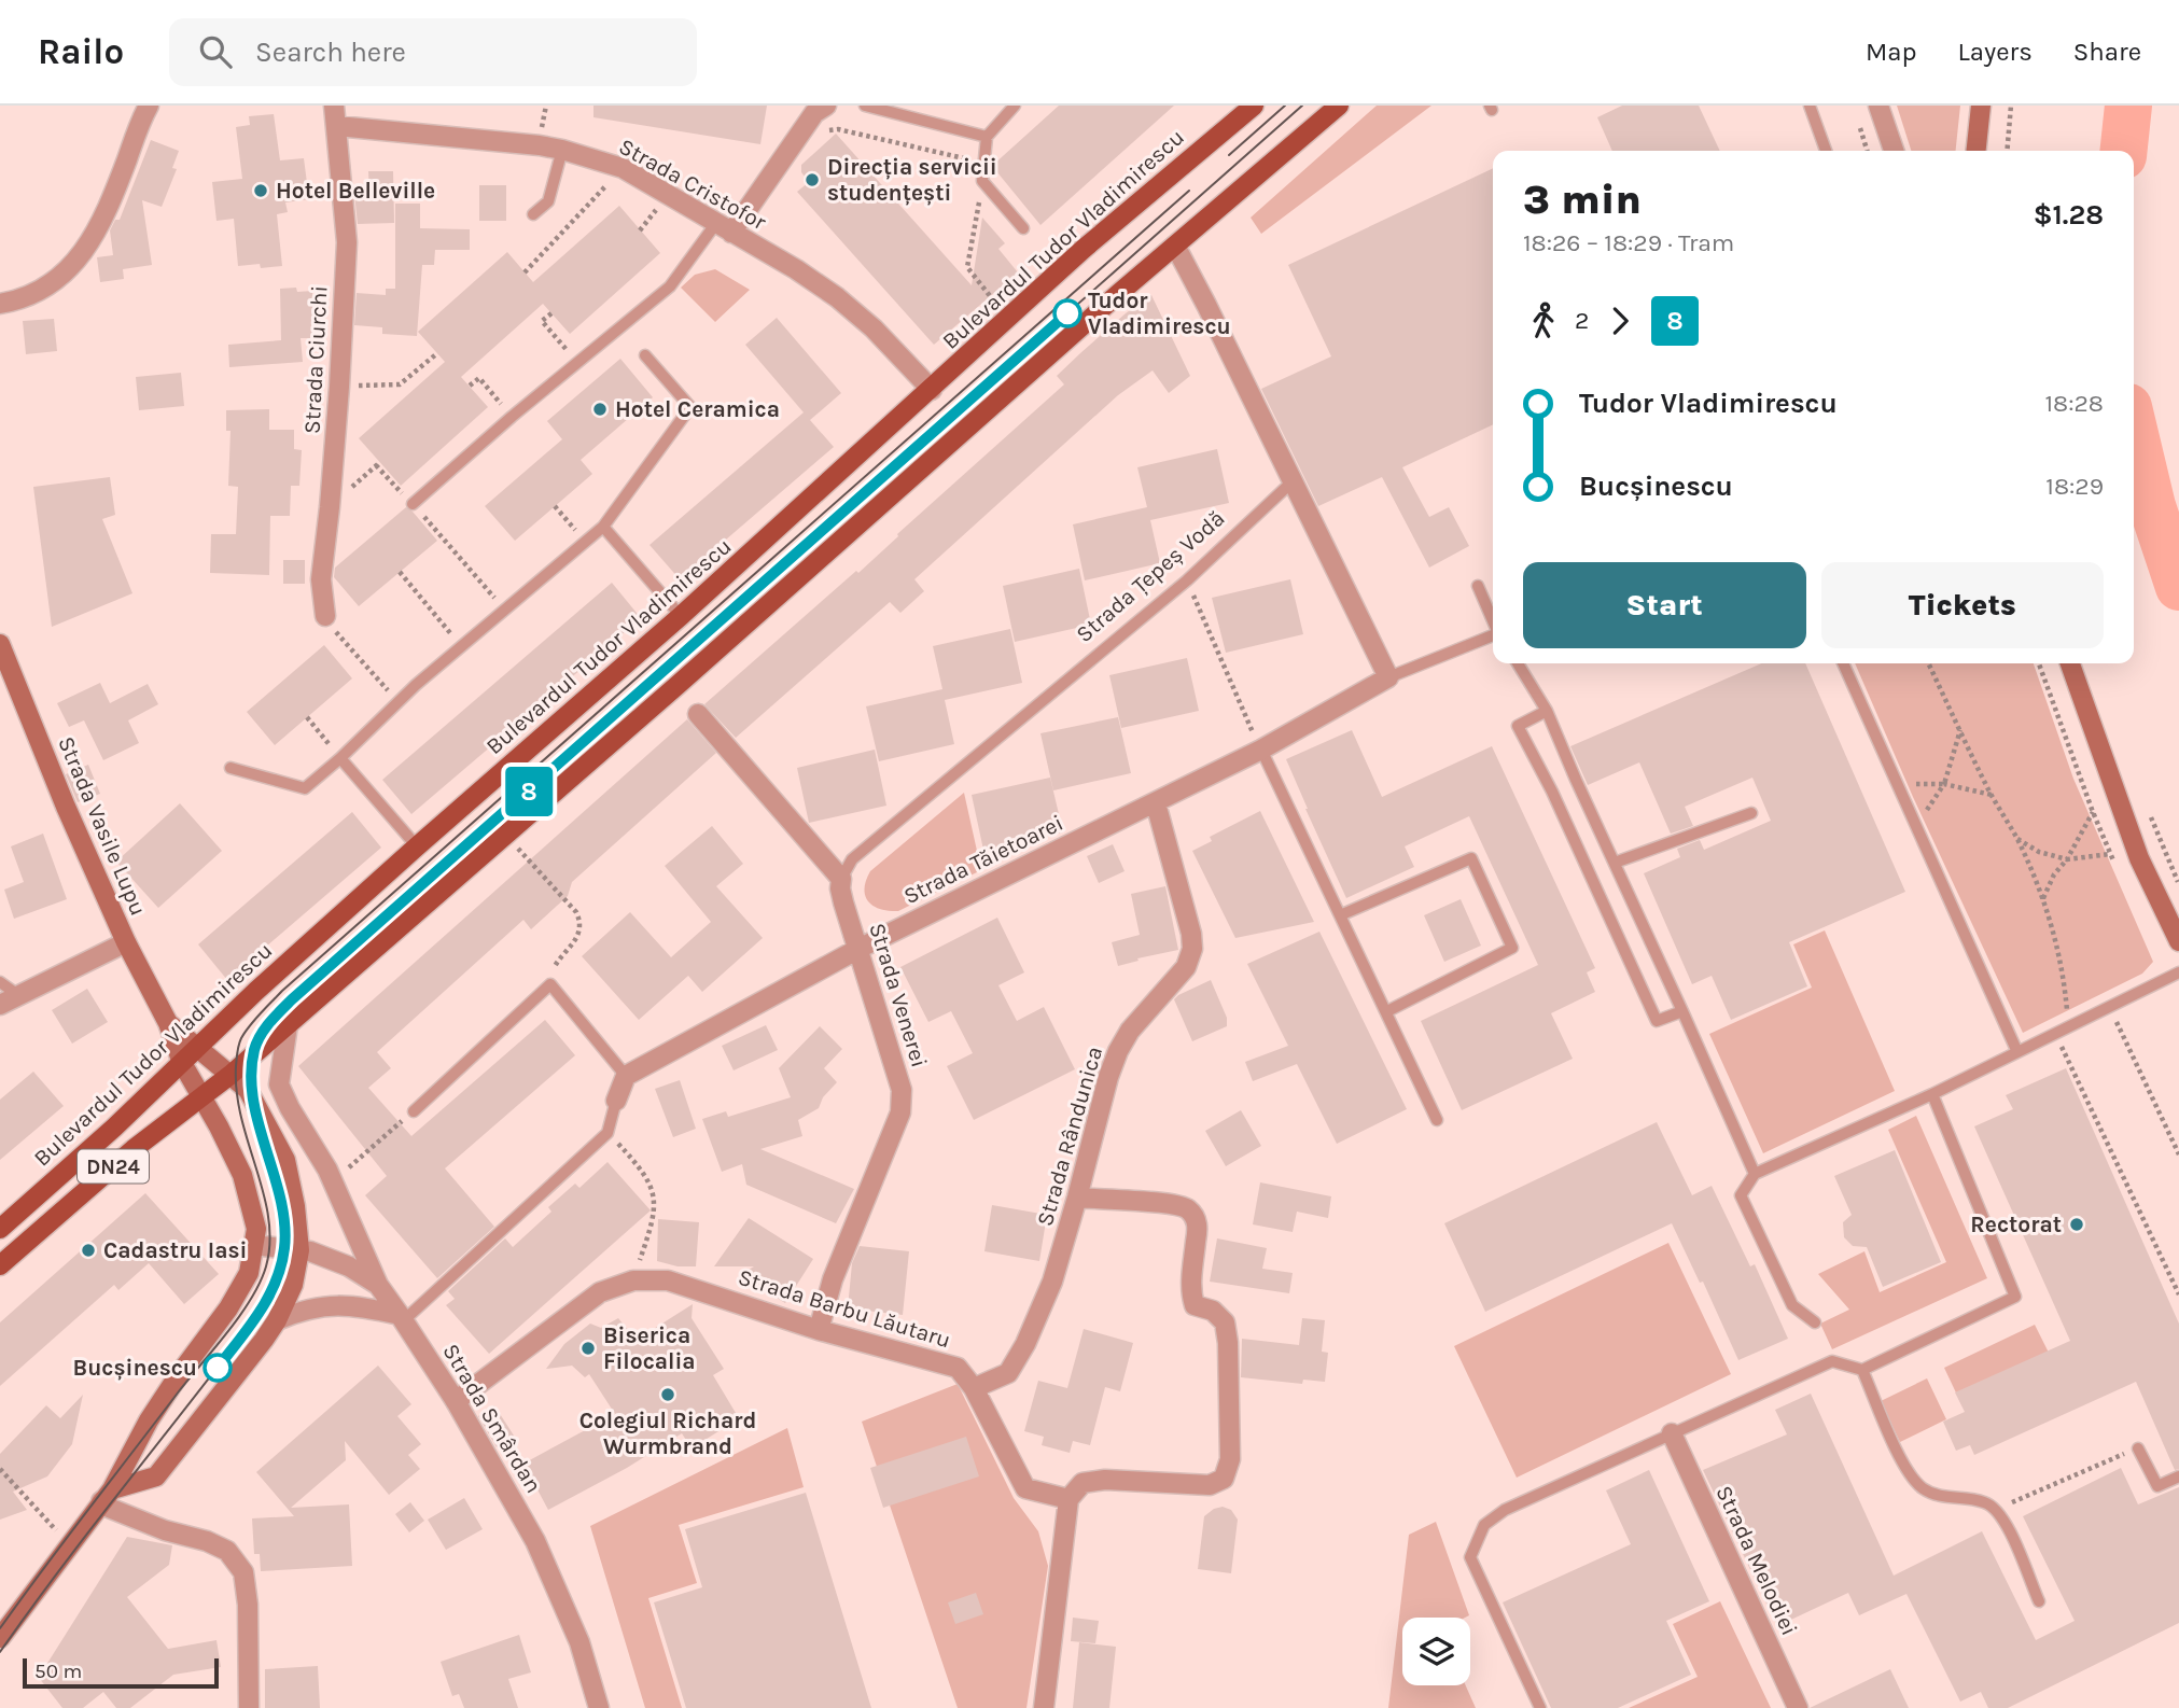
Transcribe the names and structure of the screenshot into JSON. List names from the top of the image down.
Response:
{
  "streets": {
    "main road": ["Bulevardul Tudor Vladimirescu", "Strada Vasile Lupu", "DN24"],
    "street": [
      "Strada Cristofor",
      "Strada Ciurchi",
      "Strada Tăietoarei",
      "Strada Venerei",
      "Strada Rândunica",
      "Strada Barbu Lăutaru",
      "Strada Smârdan",
      "Strada Melodiei"
    ],
    "lane": ["Strada Țepeș Vodă"]
  },
  "crossings": [
    ["Strada Cristofor", "Bulevardul Tudor Vladimirescu"],
    ["Strada Cristofor", "Strada Ciurchi"],
    ["Bulevardul Tudor Vladimirescu", "Strada Vasile Lupu"],
    ["Strada Țepeș Vodă", "Strada Venerei"],
    ["Strada Vasile Lupu", "DN24"],
    ["Strada Vasile Lupu", "Strada Smârdan"],
    ["Strada Tăietoarei", "Strada Venerei"],
    ["Strada Tăietoarei", "Strada Rândunica"],
    ["Strada Venerei", "Strada Barbu Lăutaru"],
    ["Strada Rândunica", "Strada Barbu Lăutaru"],
    ["Strada Barbu Lăutaru", "Strada Smârdan"]
  ],
  "places": [
    "Direcția servicii studențești",
    "Hotel Belleville",
    "Tudor Vladimirescu",
    "Hotel Ceramica",
    "Rectorat",
    "Cadastru Iasi",
    "Biserica Filocalia",
    "Bucșinescu",
    "Colegiul Richard Wurmbrand"
  ],
  "lines": ["tram line 8"],
  "scale_bar": "50 m",
  "page": {
    "header": "Railo",
    "search": "Search here",
    "nav": ["Map", "Layers", "Share"],
    "on_map": "8",
    "heading": ["3 min", "18:26 – 18:29 · Tram", "$1.28"],
    "legs": ["2", "8"],
    "list": [
      {
        "name": "Tudor Vladimirescu",
        "value": "18:28"
      },
      {
        "name": "Bucșinescu",
        "value": "18:29"
      }
    ],
    "buttons": ["Start", "Tickets"],
    "scale": "50 m"
  }
}
